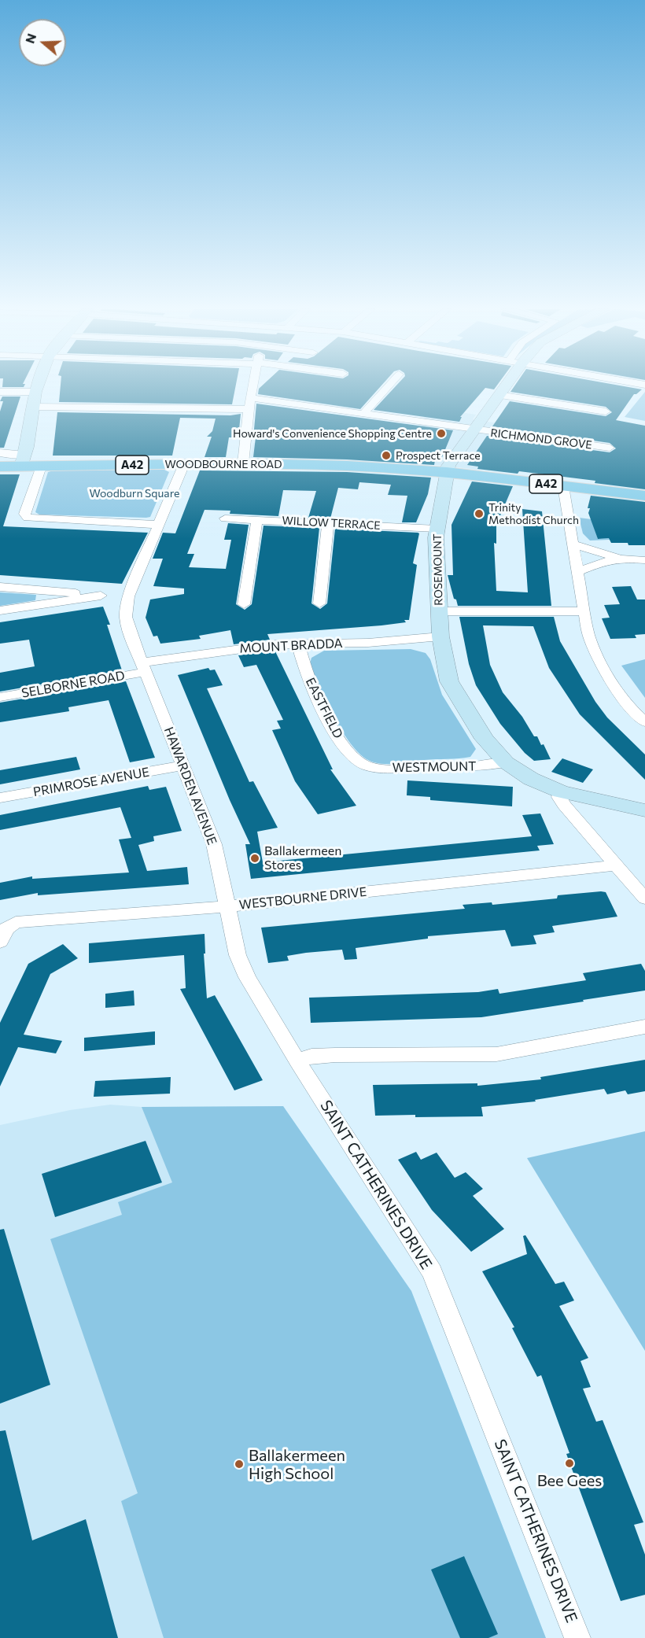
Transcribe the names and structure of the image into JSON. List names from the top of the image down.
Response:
{
  "streets": {
    "main road": ["WOODBOURNE ROAD", "A42", "ROSEMOUNT"],
    "street": [
      "RICHMOND GROVE",
      "WILLOW TERRACE",
      "MOUNT BRADDA",
      "SELBORNE ROAD",
      "EASTFIELD",
      "WESTMOUNT",
      "PRIMROSE AVENUE",
      "HAWARDEN AVENUE",
      "WESTBOURNE DRIVE",
      "SAINT CATHERINES DRIVE"
    ]
  },
  "crossings": [
    ["RICHMOND GROVE", "ROSEMOUNT"],
    ["WOODBOURNE ROAD", "A42"],
    ["WOODBOURNE ROAD", "ROSEMOUNT"],
    ["A42", "ROSEMOUNT"],
    ["WILLOW TERRACE", "ROSEMOUNT"],
    ["ROSEMOUNT", "MOUNT BRADDA"],
    ["ROSEMOUNT", "WESTMOUNT"],
    ["MOUNT BRADDA", "SELBORNE ROAD"],
    ["MOUNT BRADDA", "EASTFIELD"],
    ["MOUNT BRADDA", "HAWARDEN AVENUE"],
    ["SELBORNE ROAD", "HAWARDEN AVENUE"],
    ["EASTFIELD", "WESTMOUNT"],
    ["PRIMROSE AVENUE", "HAWARDEN AVENUE"],
    ["HAWARDEN AVENUE", "WESTBOURNE DRIVE"],
    ["HAWARDEN AVENUE", "SAINT CATHERINES DRIVE"]
  ],
  "parks": ["Woodburn Square"],
  "places": [
    "Howard's Convenience Shopping Centre",
    "Prospect Terrace",
    "Trinity Methodist Church",
    "Ballakermeen Stores",
    "Bee Gees",
    "Ballakermeen High School"
  ],
  "north": "left"
}
